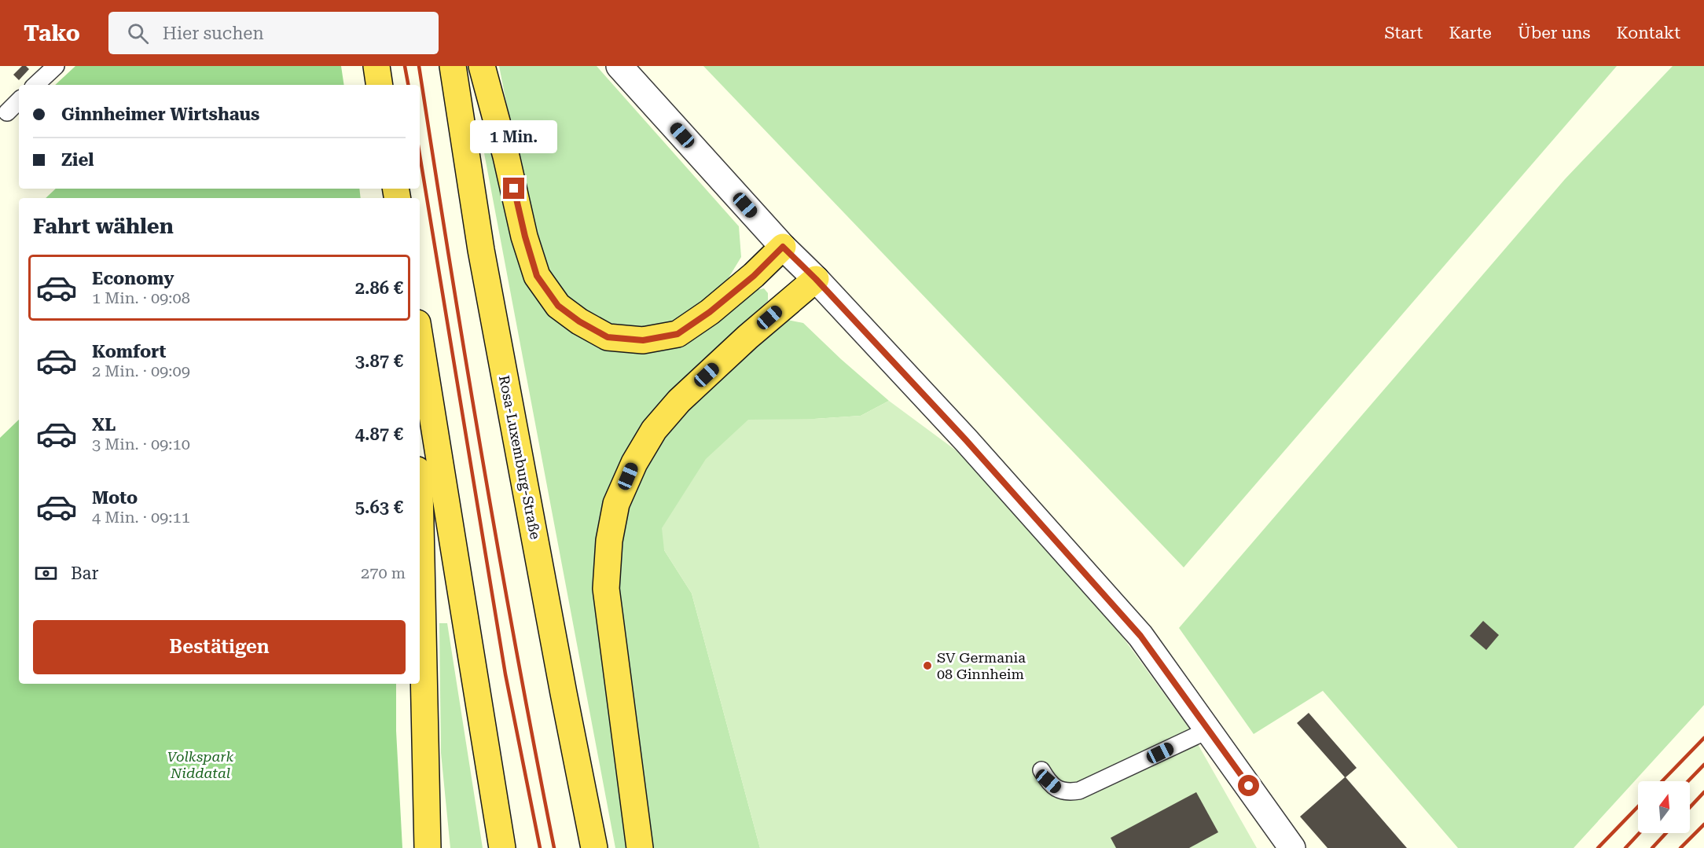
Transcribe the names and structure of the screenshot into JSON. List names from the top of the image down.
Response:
{
  "streets": {
    "highway": ["Rosa-Luxemburg-Straße"]
  },
  "parks": ["Volkspark Niddatal"],
  "places": ["SV Germania 08 Ginnheim"],
  "north": "top",
  "page": {
    "header": "Tako",
    "search": "Hier suchen",
    "nav": [
      "Start",
      "Karte",
      "Über uns",
      "Kontakt"
    ],
    "banner": ["Ginnheimer Wirtshaus", "Ziel"],
    "bubble": "1 Min.",
    "heading": "Fahrt wählen",
    "list": [
      {
        "name": "Economy",
        "note": "1 Min. · 09:08",
        "value": "2.86 €"
      },
      {
        "name": "Komfort",
        "note": "2 Min. · 09:09",
        "value": "3.87 €"
      },
      {
        "name": "XL",
        "note": "3 Min. · 09:10",
        "value": "4.87 €"
      },
      {
        "name": "Moto",
        "note": "4 Min. · 09:11",
        "value": "5.63 €"
      }
    ],
    "pay": ["Bar", "270 m"],
    "buttons": "Bestätigen"
  }
}
